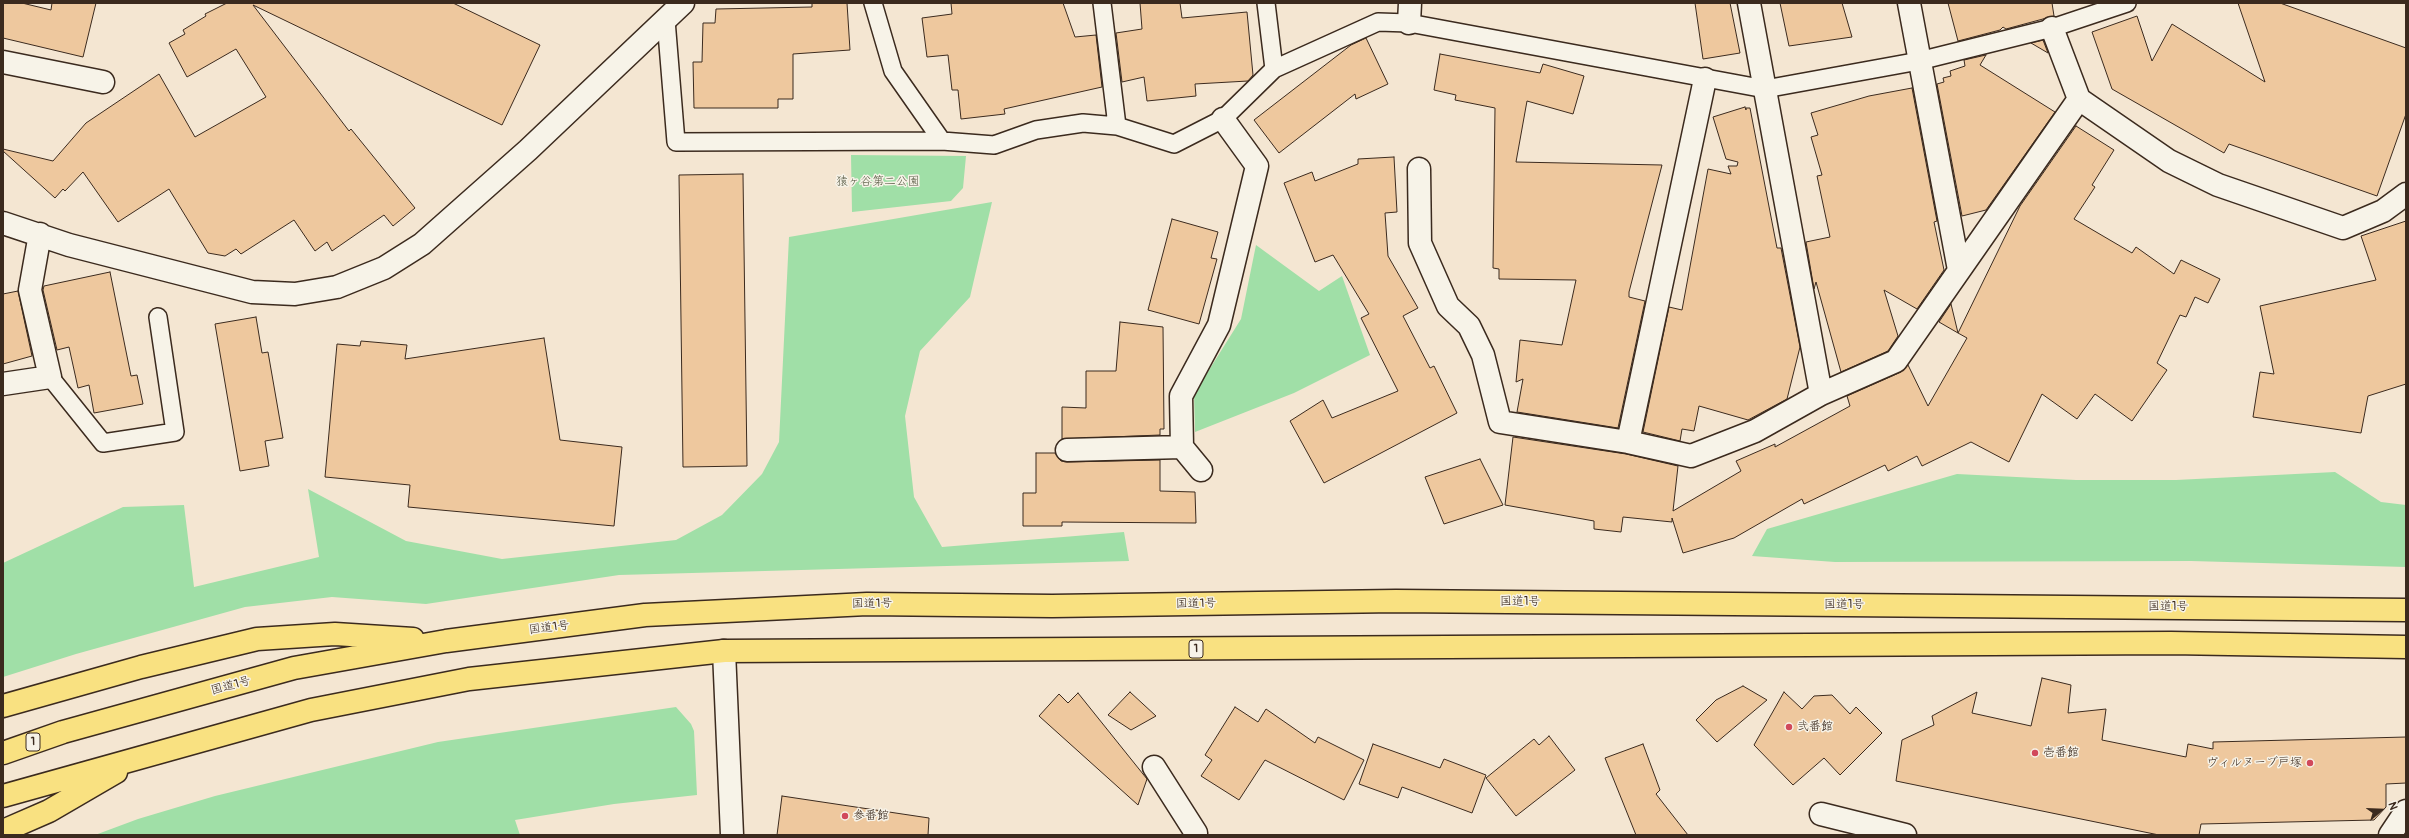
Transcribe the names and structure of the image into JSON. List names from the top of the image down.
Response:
{
  "streets": {
    "highway": ["国道1号", "1"]
  },
  "parks": ["猿ヶ谷第二公園"],
  "places": [
    "弐番館",
    "壱番館",
    "ヴィルヌーブ戸塚",
    "参番館"
  ],
  "north": "right"
}
